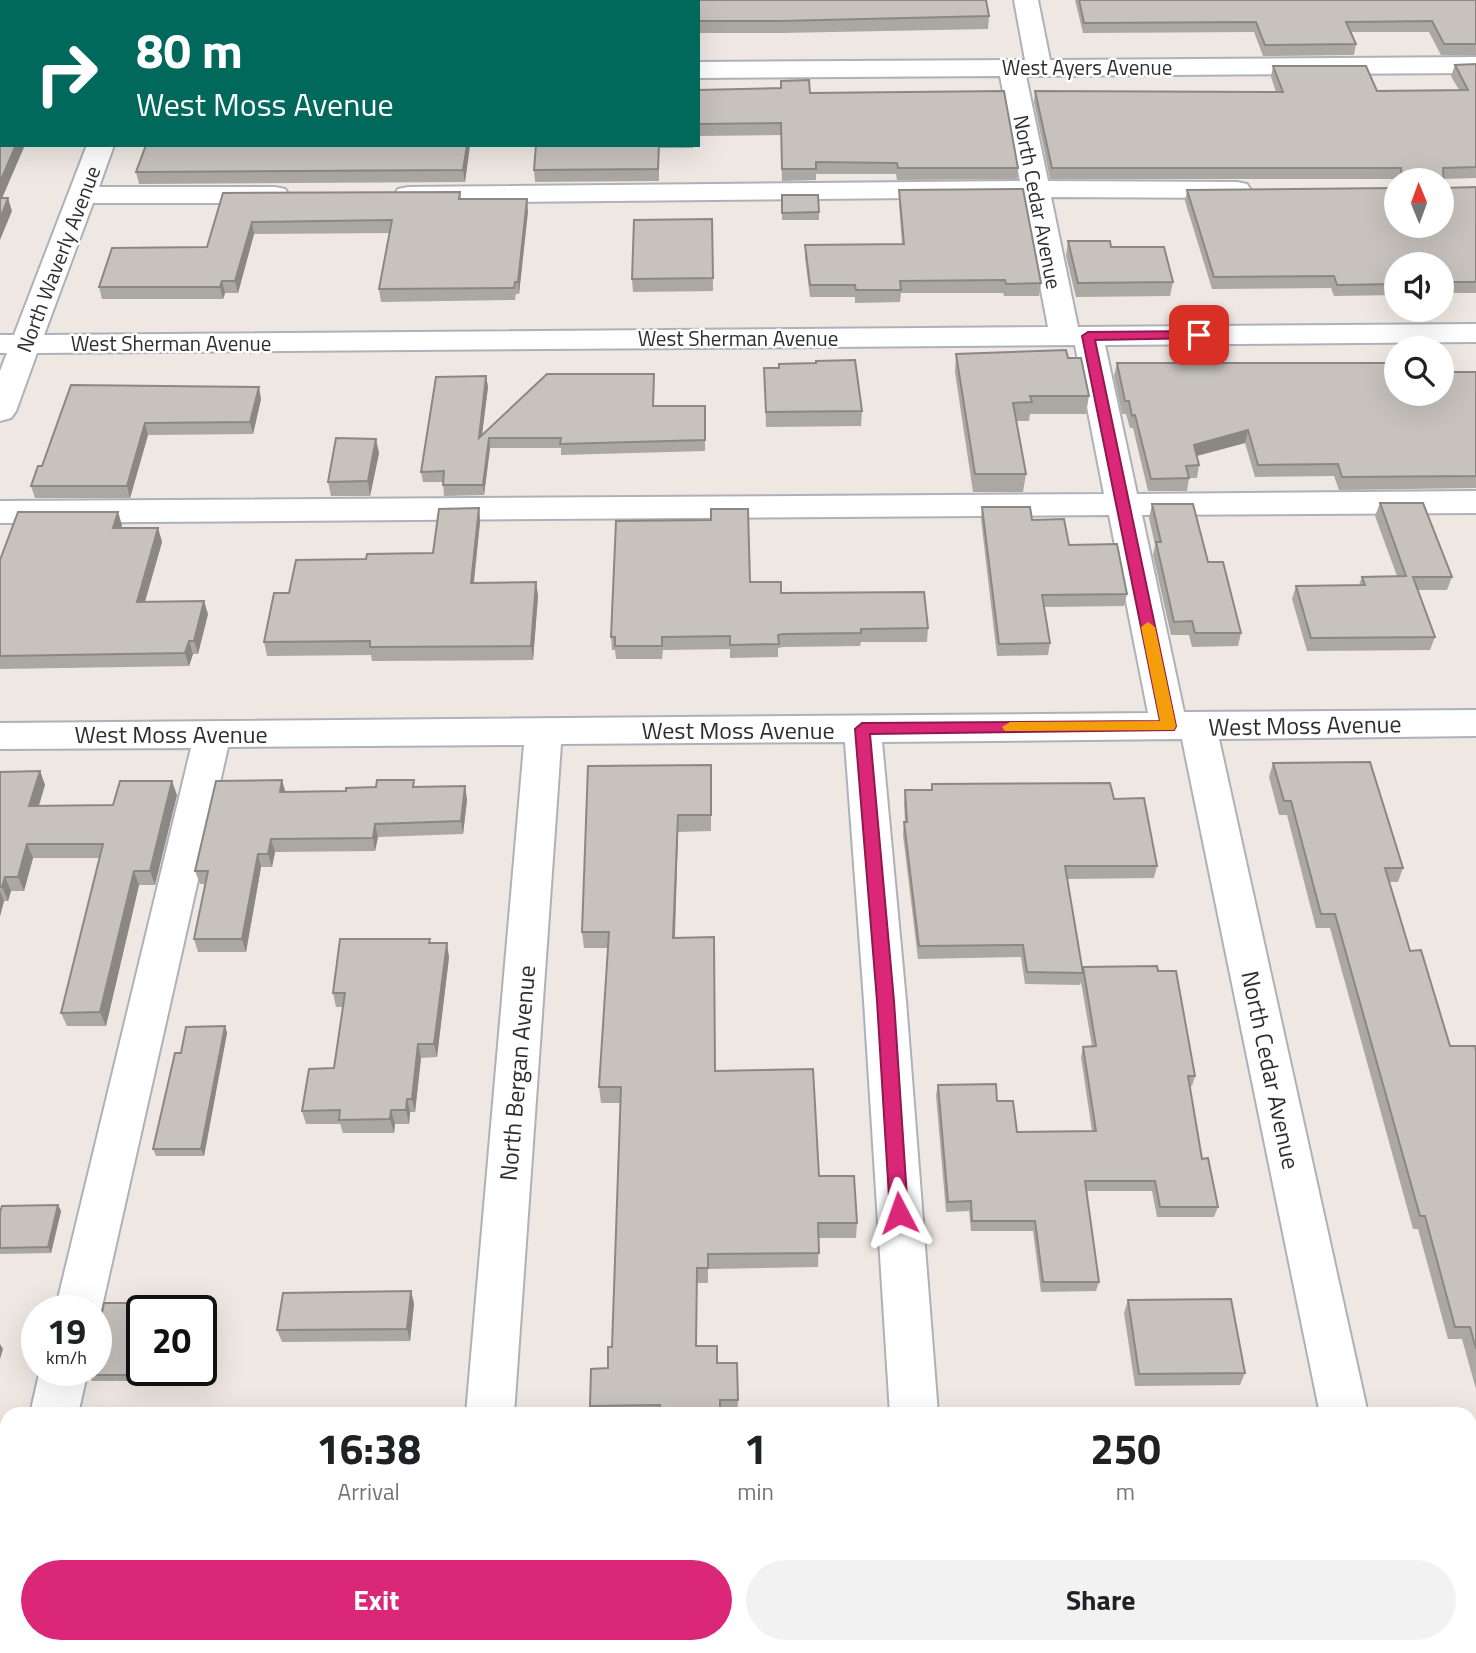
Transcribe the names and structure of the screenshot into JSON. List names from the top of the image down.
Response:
{
  "streets": {
    "street": [
      "West Ayers Avenue",
      "North Cedar Avenue",
      "North Waverly Avenue",
      "West Sherman Avenue",
      "West Moss Avenue",
      "North Bergan Avenue"
    ]
  },
  "crossings": [
    ["West Ayers Avenue", "North Cedar Avenue"],
    ["North Cedar Avenue", "West Sherman Avenue"],
    ["North Cedar Avenue", "West Moss Avenue"],
    ["North Waverly Avenue", "West Sherman Avenue"],
    ["West Moss Avenue", "North Bergan Avenue"]
  ],
  "north": "top",
  "page": {
    "turn": ["80 m", "West Moss Avenue"],
    "speed": "19 km/h",
    "limit": "20",
    "eta": [
      "16:38",
      "Arrival",
      "1",
      "min",
      "250",
      "m"
    ],
    "buttons": ["Exit", "Share"]
  }
}
